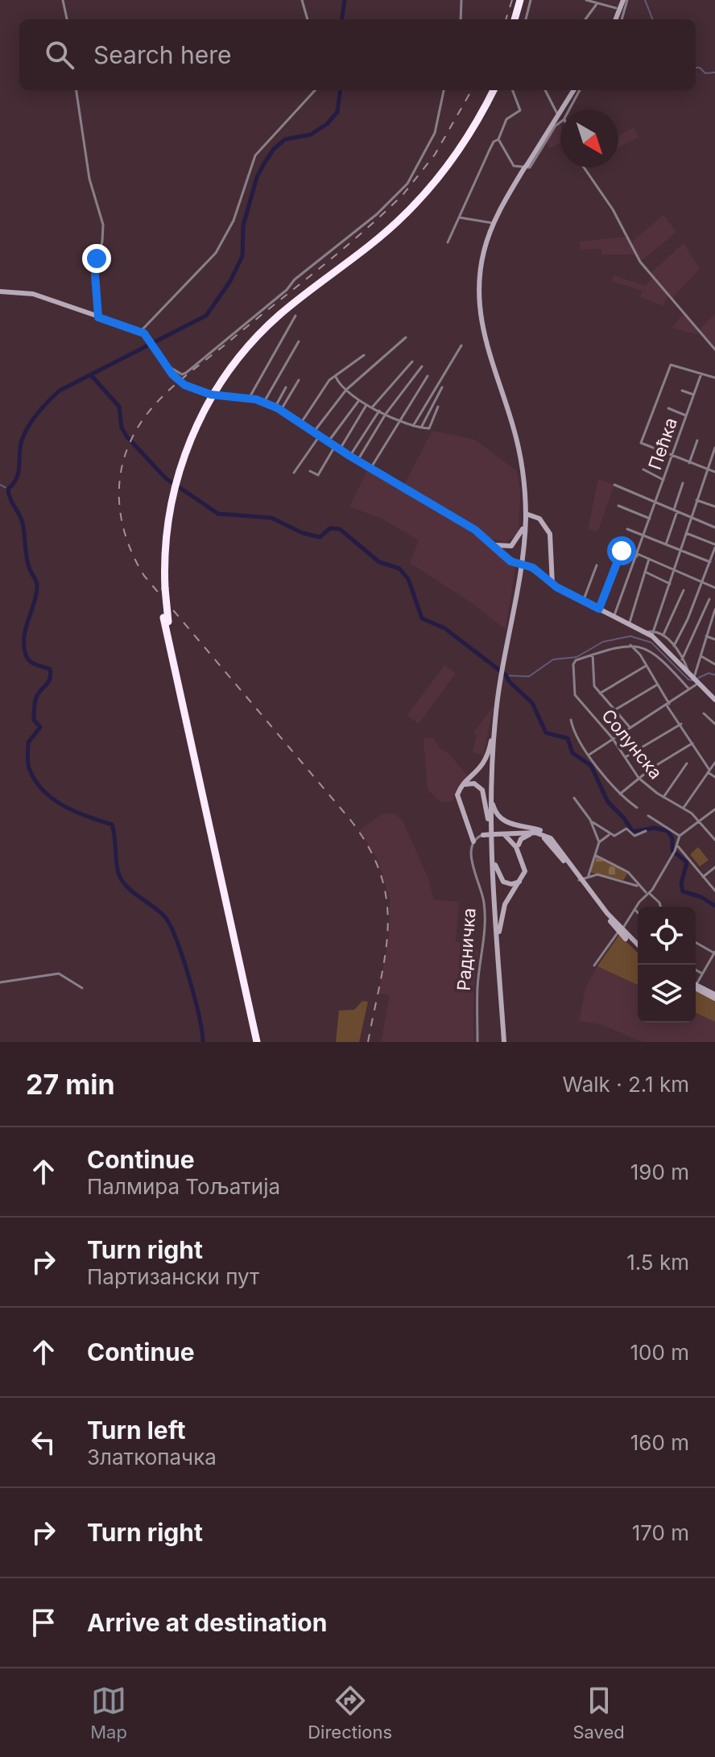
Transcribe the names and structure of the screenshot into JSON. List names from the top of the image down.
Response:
{
  "streets": {
    "street": ["Пећка", "Солунска", "Радничка"]
  },
  "north": "bottom right",
  "page": {
    "search": "Search here",
    "heading": ["27 min", "Walk · 2.1 km"],
    "list": [
      ["Continue", "Палмира Тољатија", "190 m"],
      ["Turn right", "Партизански пут", "1.5 km"],
      ["Continue", "100 m"],
      ["Turn left", "Златкопачка", "160 m"],
      ["Turn right", "170 m"],
      "Arrive at destination"
    ],
    "nav": ["Map", "Directions", "Saved"]
  }
}
